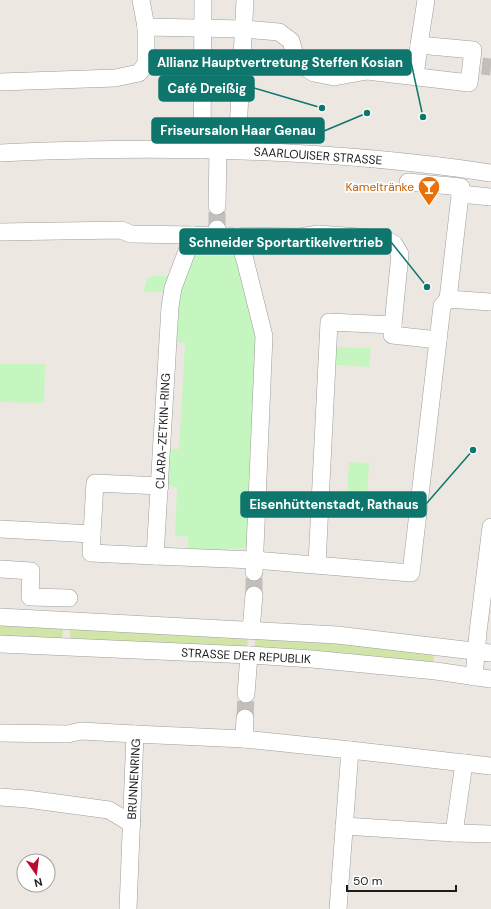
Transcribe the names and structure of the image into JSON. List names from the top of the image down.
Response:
{
  "streets": {
    "street": [
      "SAARLOUISER STRASSE",
      "CLARA-ZETKIN-RING",
      "STRASSE DER REPUBLIK",
      "BRUNNENRING"
    ]
  },
  "places": {
    "other": [
      "Café Dreißig",
      "Friseursalon Haar Genau",
      "Allianz Hauptvertretung Steffen Kosian",
      "Schneider Sportartikelvertrieb",
      "Eisenhüttenstadt, Rathaus"
    ],
    "bar": ["Kameltränke"]
  },
  "scale_bar": "50 m",
  "north": "bottom"
}
